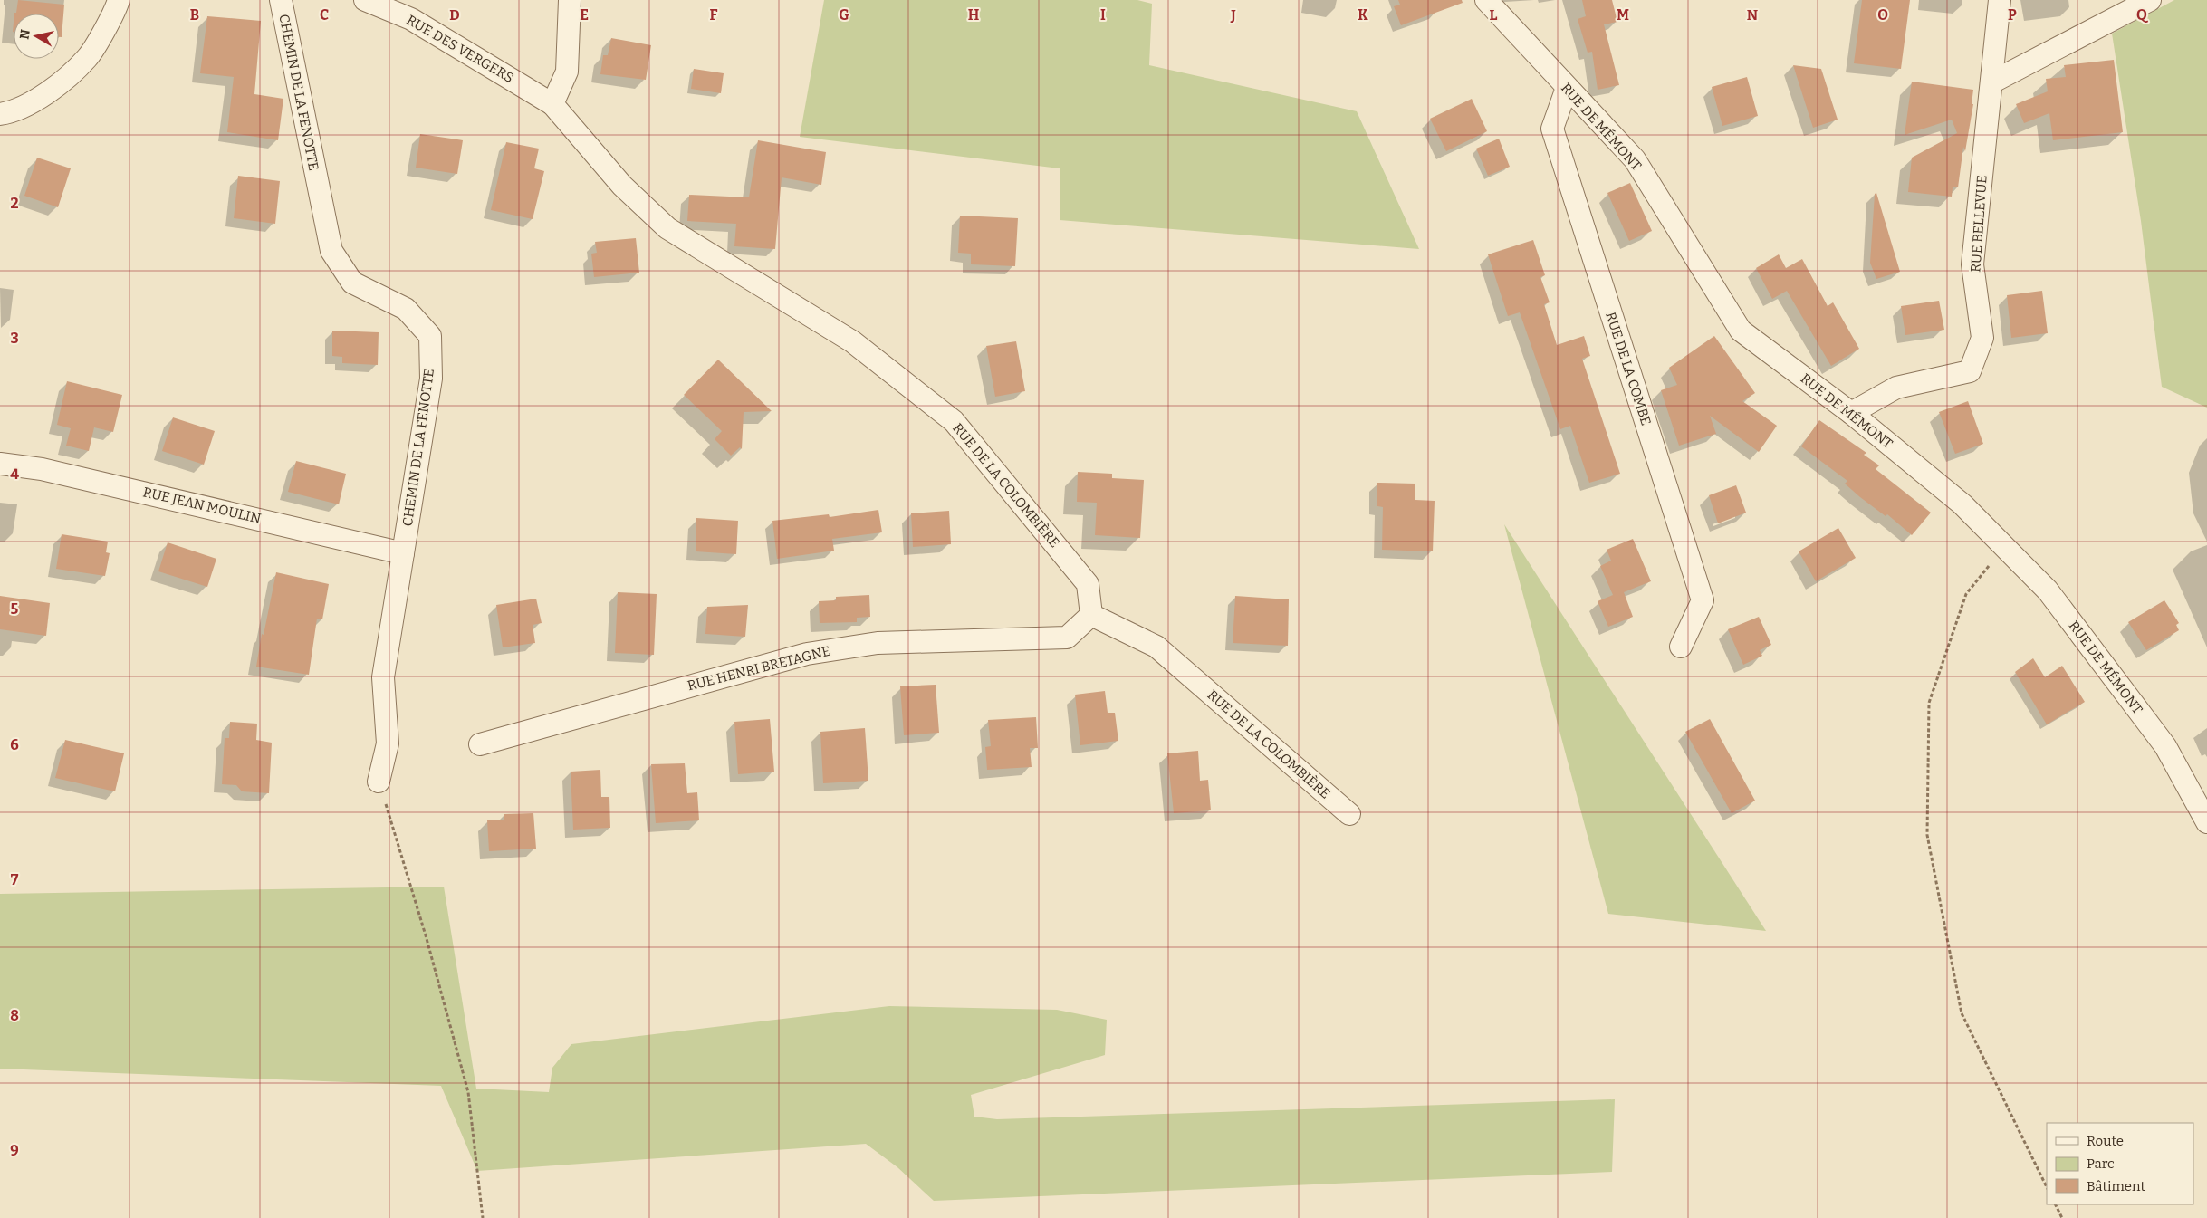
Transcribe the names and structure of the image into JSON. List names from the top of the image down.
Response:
{
  "streets": {
    "street": [
      "RUE DES VERGERS",
      "CHEMIN DE LA FENOTTE",
      "RUE DE MÉMONT",
      "RUE BELLEVUE",
      "RUE DE LA COMBE",
      "RUE DE LA COLOMBIÈRE",
      "RUE JEAN MOULIN",
      "RUE HENRI BRETAGNE"
    ]
  },
  "crossings": [
    ["RUE DES VERGERS", "RUE DE LA COLOMBIÈRE"],
    ["CHEMIN DE LA FENOTTE", "RUE JEAN MOULIN"],
    ["RUE DE MÉMONT", "RUE BELLEVUE"],
    ["RUE DE MÉMONT", "RUE DE LA COMBE"],
    ["RUE DE LA COLOMBIÈRE", "RUE HENRI BRETAGNE"]
  ],
  "legend": ["Route", "Parc", "Bâtiment"],
  "north": "left",
  "grid": {
    "columns": [
      "B",
      "C",
      "D",
      "E",
      "F",
      "G",
      "H",
      "I",
      "J",
      "K",
      "L",
      "M",
      "N",
      "O",
      "P",
      "Q"
    ],
    "rows": [
      "2",
      "3",
      "4",
      "5",
      "6",
      "7",
      "8",
      "9"
    ]
  }
}
